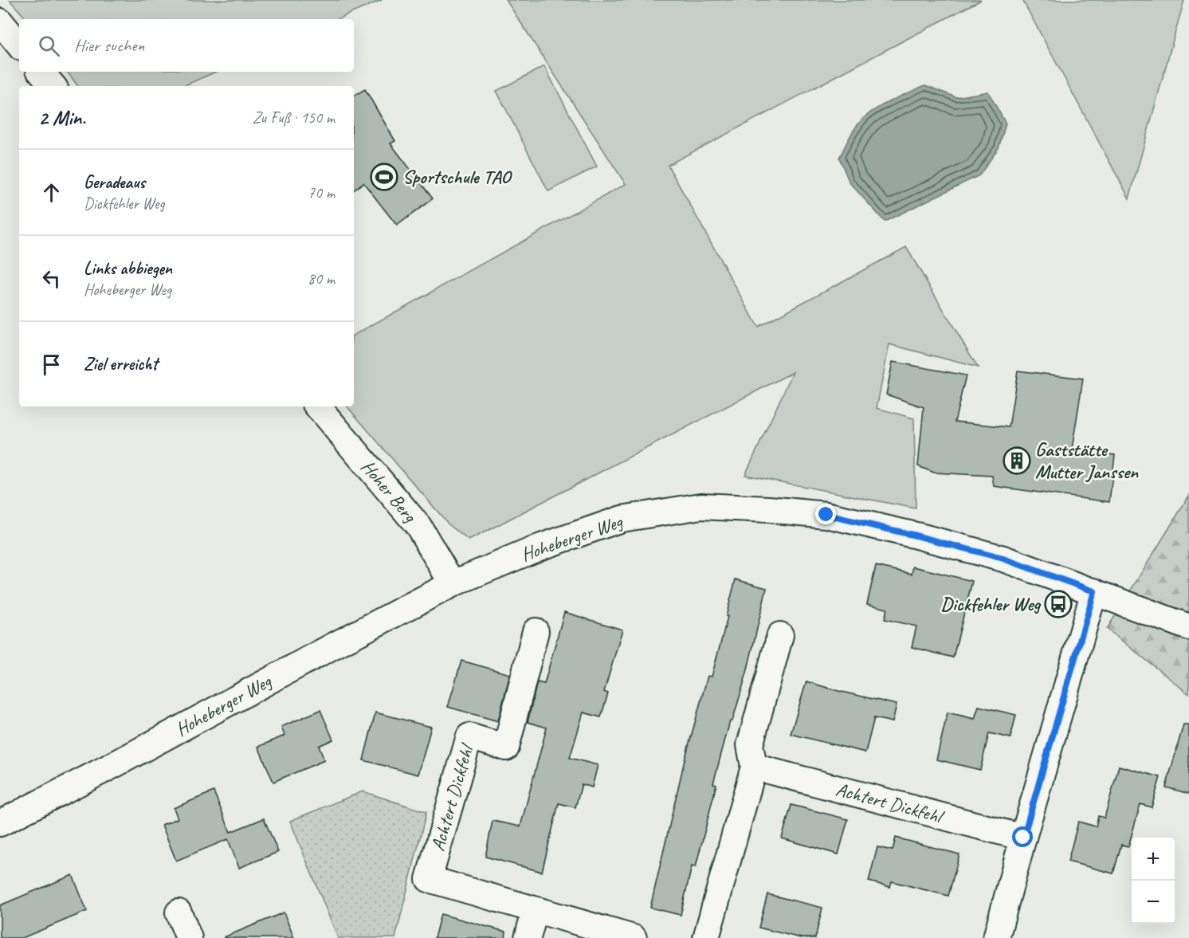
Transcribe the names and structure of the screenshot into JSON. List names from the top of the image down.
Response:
{
  "streets": {
    "street": ["Hoher Berg", "Hoheberger Weg", "Achtert Dickfehl"]
  },
  "crossings": [
    ["Hoher Berg", "Hoheberger Weg"]
  ],
  "places": {
    "sports": ["Sportschule TAO"],
    "building": ["Gaststätte Mutter Janssen"],
    "bus stop": ["Dickfehler Weg"]
  },
  "page": {
    "search": "Hier suchen",
    "heading": ["2 Min.", "Zu Fuß · 150 m"],
    "list": [
      ["Geradeaus", "Dickfehler Weg", "70 m"],
      ["Links abbiegen", "Hoheberger Weg", "80 m"],
      "Ziel erreicht"
    ],
    "map_buttons": ["+", "−"]
  }
}
